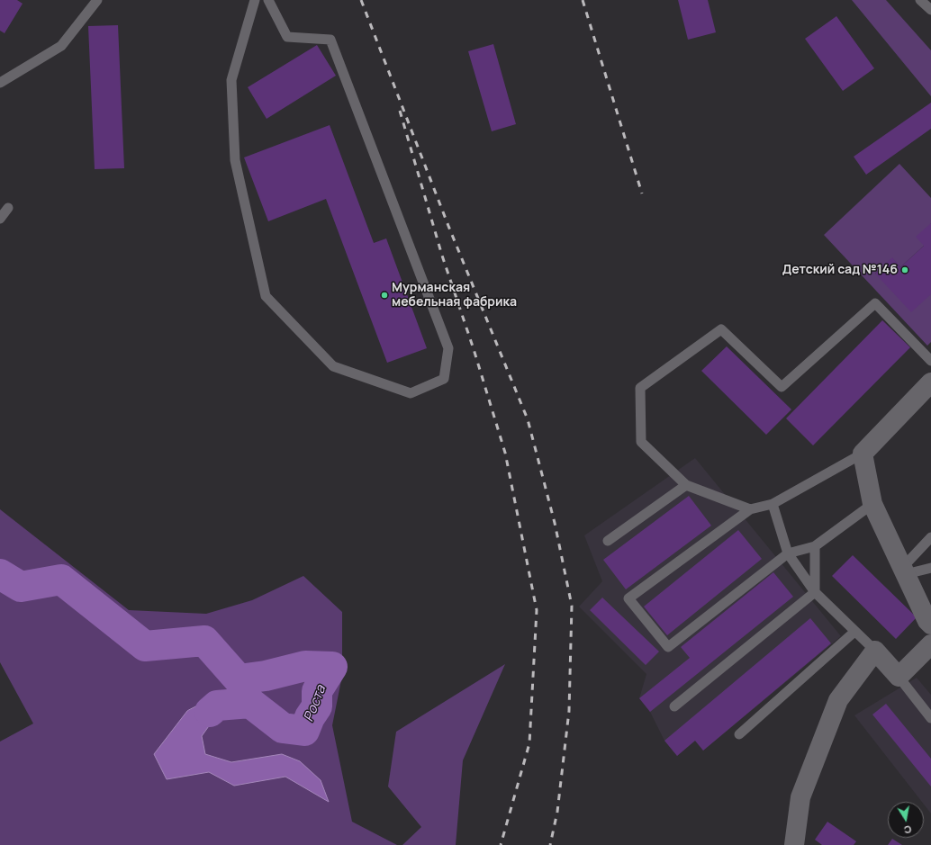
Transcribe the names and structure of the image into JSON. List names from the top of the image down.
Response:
{
  "water": ["Роста"],
  "places": ["Детский сад №146", "Мурманская мебельная фабрика"],
  "north": "bottom"
}
